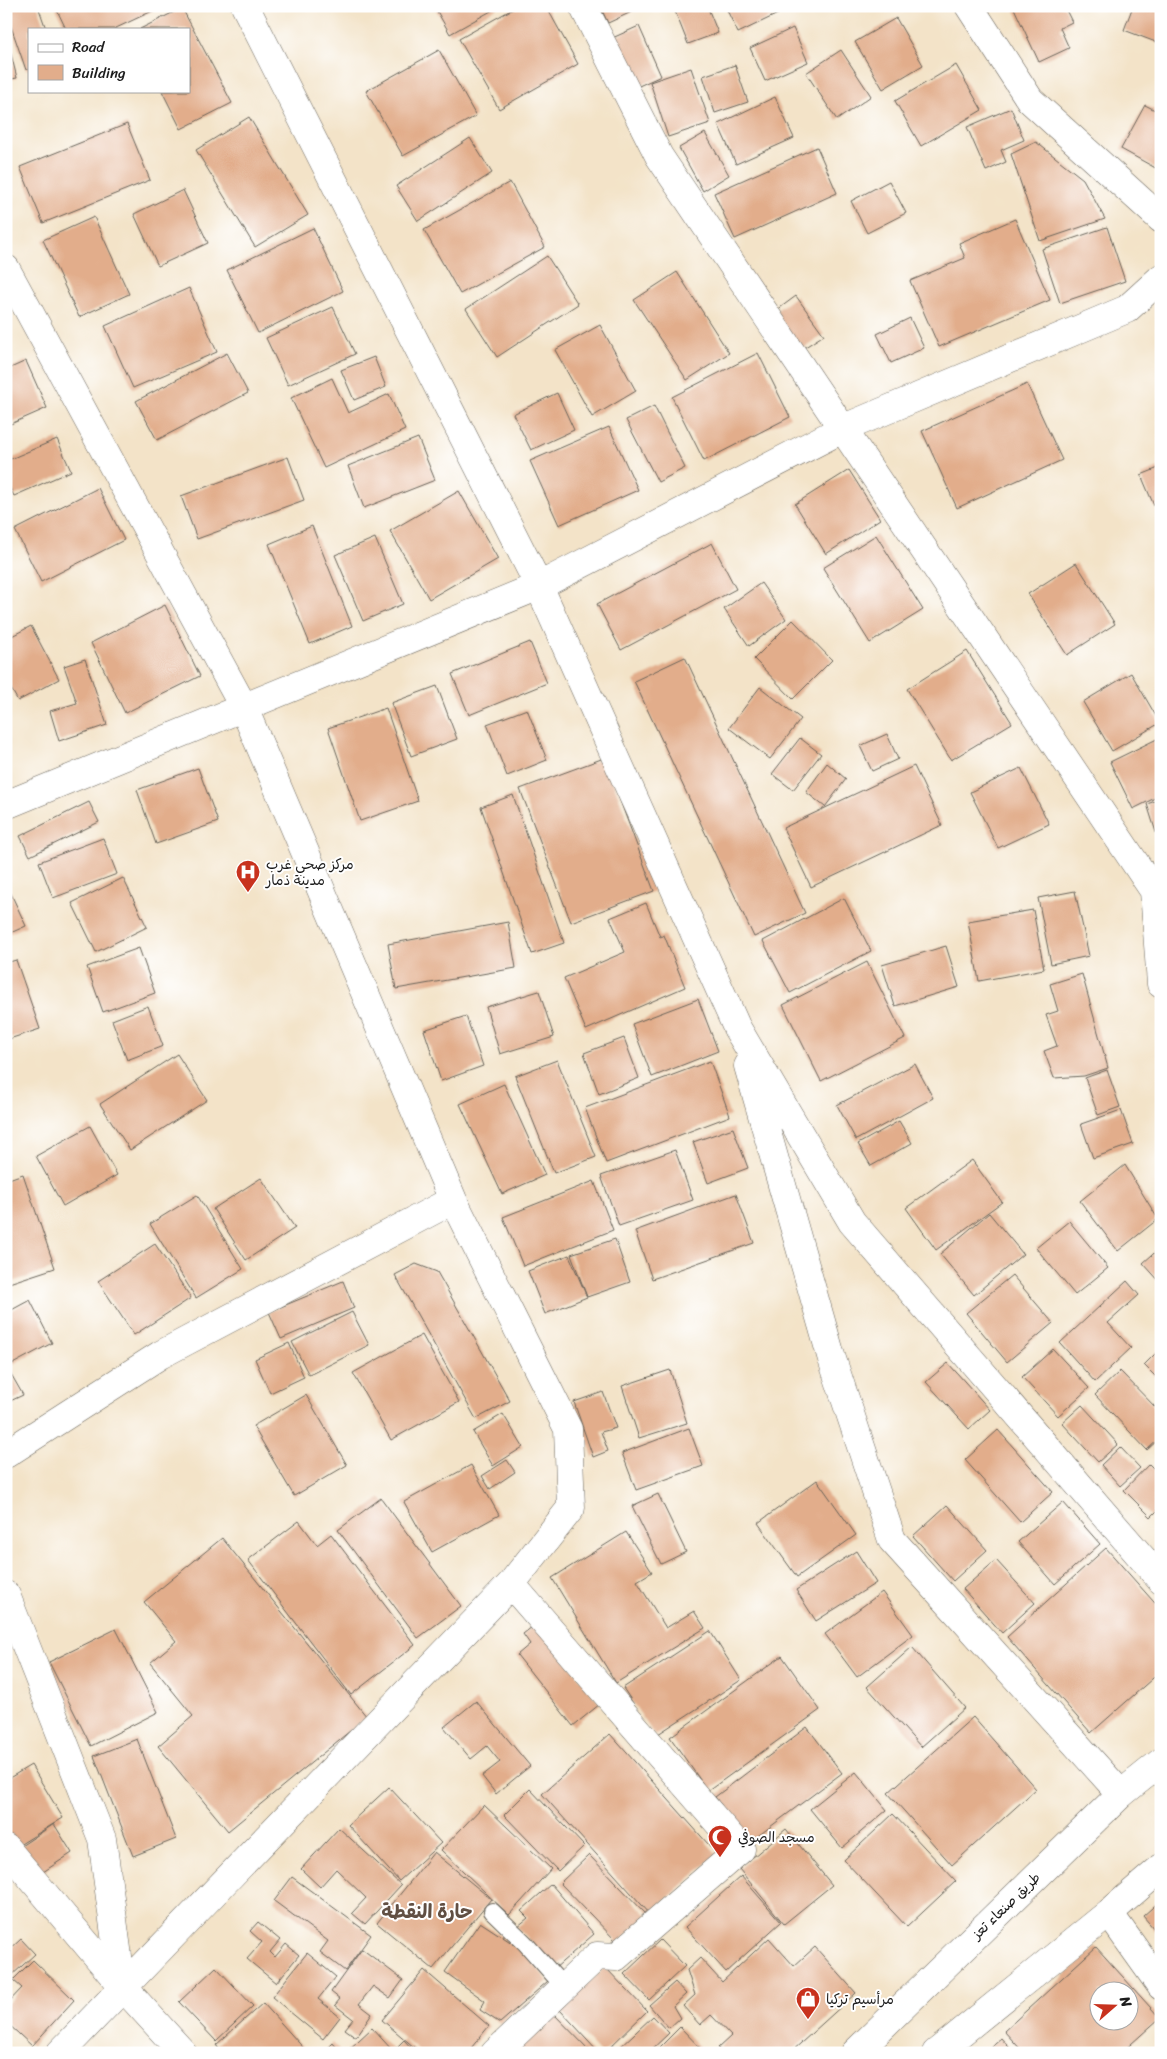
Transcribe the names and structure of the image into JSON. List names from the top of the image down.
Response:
{
  "streets": {
    "main road": ["طريق صنعاء تعز"]
  },
  "districts": ["حارة النقطة"],
  "places": {
    "hospital": ["مركز صحي غرب مدينة ذمار"],
    "mosque": ["مسجد الصوفي"],
    "shop": ["مرأسيم تركيا"]
  },
  "legend": ["Road", "Building"],
  "north": "right"
}
